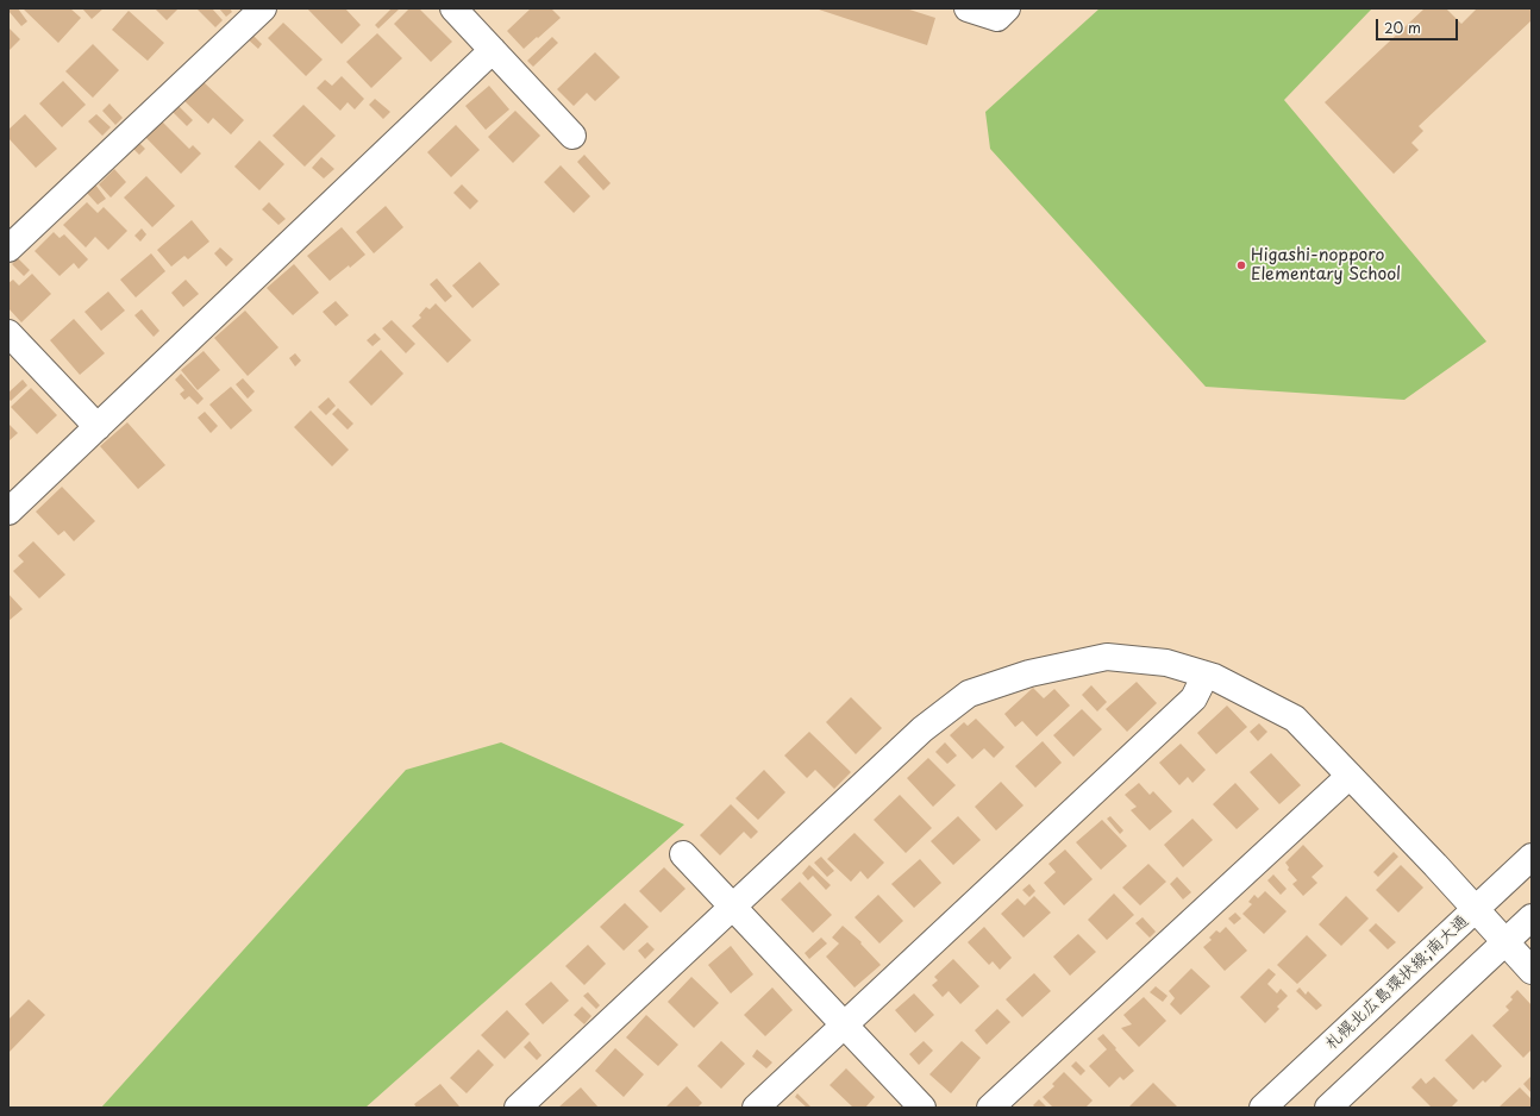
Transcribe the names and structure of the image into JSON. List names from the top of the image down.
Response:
{
  "streets": {
    "street": ["札幌北広島環状線;南大通"]
  },
  "places": ["Higashi-nopporo Elementary School"],
  "scale_bar": "20 m"
}
